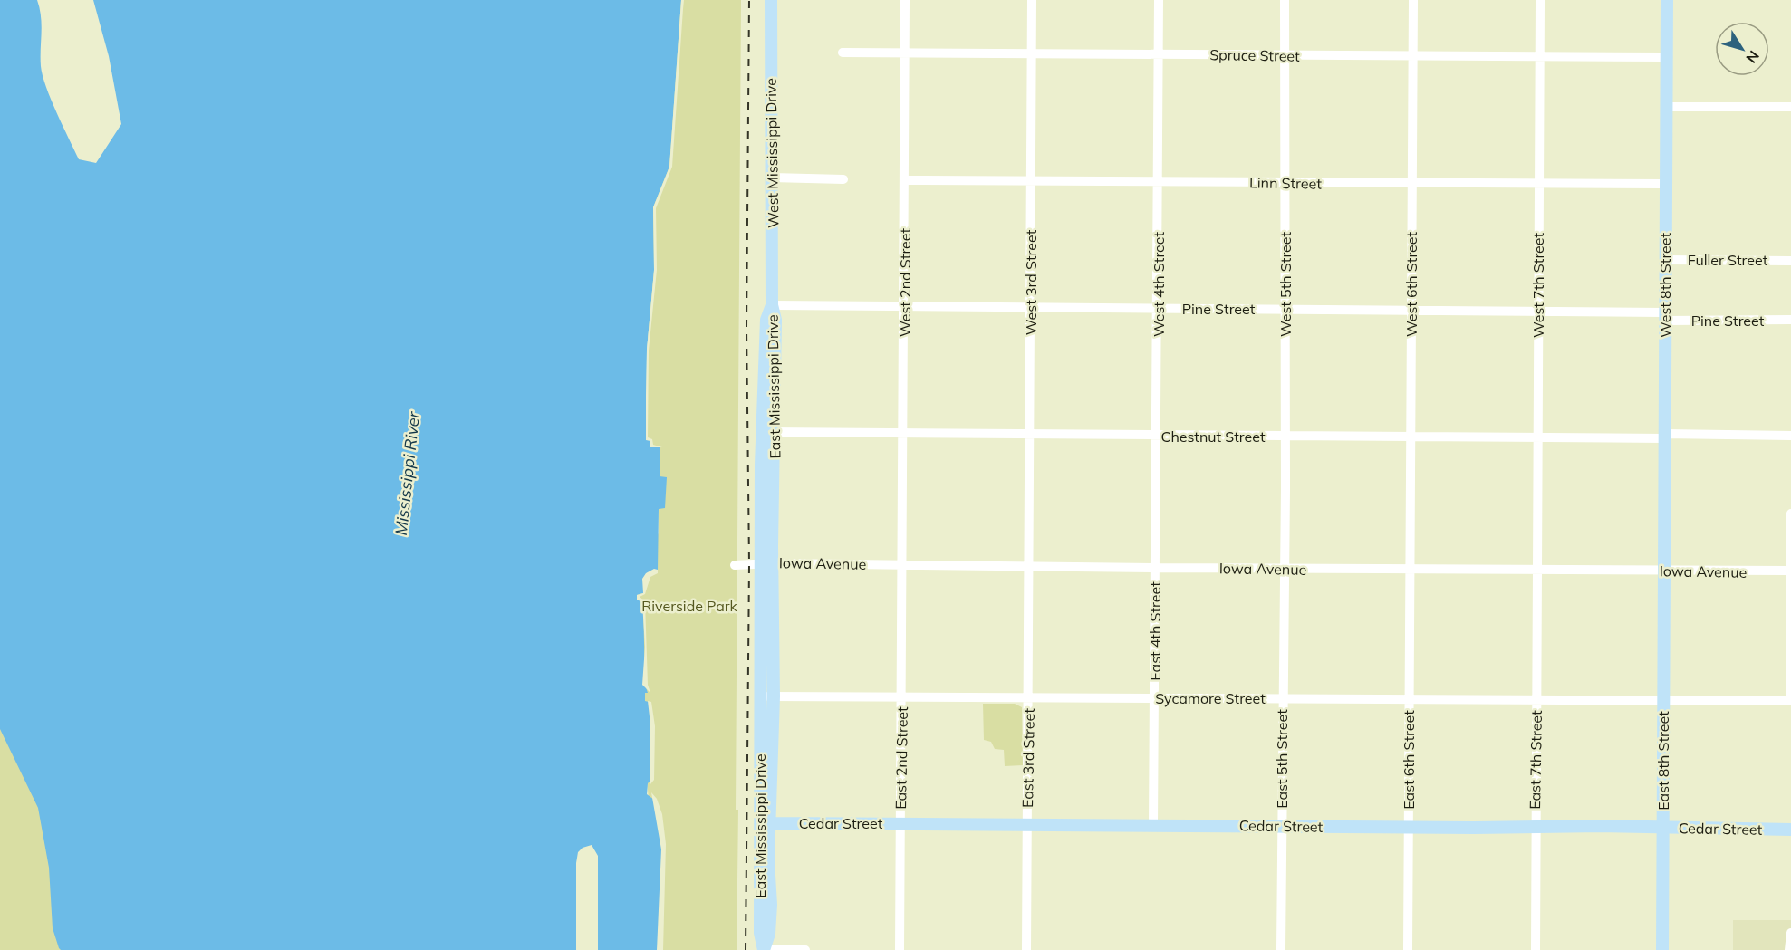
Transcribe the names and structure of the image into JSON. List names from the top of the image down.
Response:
{
  "streets": {
    "main road": [
      "West Mississippi Drive",
      "West 8th Street",
      "East Mississippi Drive",
      "East 8th Street",
      "Cedar Street"
    ],
    "street": [
      "Spruce Street",
      "Linn Street",
      "Fuller Street",
      "West 2nd Street",
      "West 3rd Street",
      "West 4th Street",
      "West 5th Street",
      "West 6th Street",
      "West 7th Street",
      "Pine Street",
      "Chestnut Street",
      "Iowa Avenue",
      "East 4th Street",
      "Sycamore Street",
      "East 2nd Street",
      "East 3rd Street",
      "East 5th Street",
      "East 6th Street",
      "East 7th Street"
    ]
  },
  "crossings": [
    ["Spruce Street", "West 2nd Street"],
    ["Spruce Street", "West 3rd Street"],
    ["Spruce Street", "West 4th Street"],
    ["Spruce Street", "West 5th Street"],
    ["Spruce Street", "West 6th Street"],
    ["Spruce Street", "West 7th Street"],
    ["Spruce Street", "West 8th Street"],
    ["West Mississippi Drive", "Pine Street"],
    ["West Mississippi Drive", "East Mississippi Drive"],
    ["Linn Street", "West 2nd Street"],
    ["Linn Street", "West 3rd Street"],
    ["Linn Street", "West 4th Street"],
    ["Linn Street", "West 5th Street"],
    ["Linn Street", "West 6th Street"],
    ["Linn Street", "West 7th Street"],
    ["Linn Street", "West 8th Street"],
    ["Fuller Street", "West 8th Street"],
    ["West 2nd Street", "Pine Street"],
    ["West 2nd Street", "Chestnut Street"],
    ["West 2nd Street", "Iowa Avenue"],
    ["West 2nd Street", "East 2nd Street"],
    ["West 3rd Street", "Pine Street"],
    ["West 3rd Street", "Chestnut Street"],
    ["West 3rd Street", "Iowa Avenue"],
    ["West 3rd Street", "East 3rd Street"],
    ["West 4th Street", "Pine Street"],
    ["West 4th Street", "Chestnut Street"],
    ["West 4th Street", "Iowa Avenue"],
    ["West 4th Street", "East 4th Street"],
    ["West 5th Street", "Pine Street"],
    ["West 5th Street", "Chestnut Street"],
    ["West 5th Street", "Iowa Avenue"],
    ["West 5th Street", "East 5th Street"],
    ["West 6th Street", "Pine Street"],
    ["West 6th Street", "Chestnut Street"],
    ["West 6th Street", "Iowa Avenue"],
    ["West 6th Street", "East 6th Street"],
    ["West 7th Street", "Pine Street"],
    ["West 7th Street", "Chestnut Street"],
    ["West 7th Street", "Iowa Avenue"],
    ["West 7th Street", "East 7th Street"],
    ["West 8th Street", "Pine Street"],
    ["West 8th Street", "Chestnut Street"],
    ["West 8th Street", "Iowa Avenue"],
    ["West 8th Street", "East 8th Street"],
    ["Pine Street", "East Mississippi Drive"],
    ["East Mississippi Drive", "Chestnut Street"],
    ["East Mississippi Drive", "Iowa Avenue"],
    ["East Mississippi Drive", "Sycamore Street"],
    ["East Mississippi Drive", "Cedar Street"],
    ["Iowa Avenue", "East 4th Street"],
    ["Iowa Avenue", "East 2nd Street"],
    ["Iowa Avenue", "East 3rd Street"],
    ["Iowa Avenue", "East 5th Street"],
    ["Iowa Avenue", "East 6th Street"],
    ["Iowa Avenue", "East 7th Street"],
    ["Iowa Avenue", "East 8th Street"],
    ["East 4th Street", "Sycamore Street"],
    ["East 4th Street", "Cedar Street"],
    ["Sycamore Street", "East 2nd Street"],
    ["Sycamore Street", "East 3rd Street"],
    ["Sycamore Street", "East 5th Street"],
    ["Sycamore Street", "East 6th Street"],
    ["Sycamore Street", "East 7th Street"],
    ["Sycamore Street", "East 8th Street"],
    ["East 2nd Street", "Cedar Street"],
    ["East 3rd Street", "Cedar Street"],
    ["East 5th Street", "Cedar Street"],
    ["East 6th Street", "Cedar Street"],
    ["East 7th Street", "Cedar Street"],
    ["East 8th Street", "Cedar Street"]
  ],
  "water": ["Mississippi River"],
  "parks": ["Riverside Park"],
  "north": "bottom right"
}
